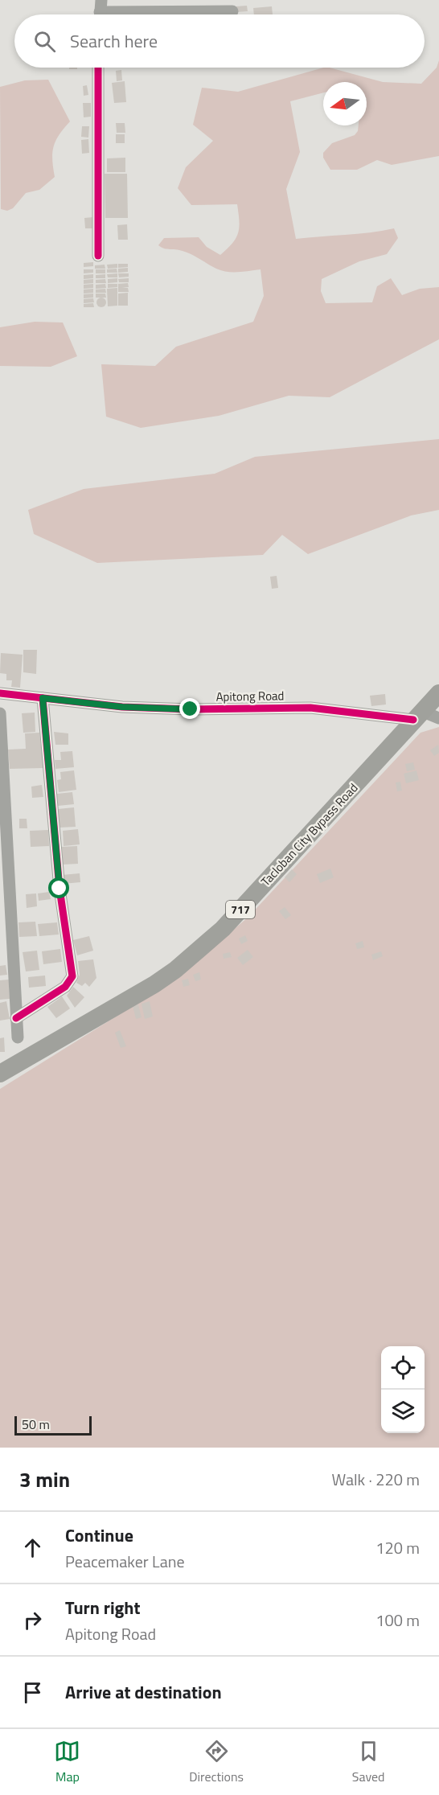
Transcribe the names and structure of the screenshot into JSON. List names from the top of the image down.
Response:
{
  "streets": {
    "highway": ["Tacloban City Bypass Road", "717"],
    "street": ["Apitong Road"]
  },
  "crossings": [
    ["Apitong Road", "Tacloban City Bypass Road"]
  ],
  "scale_bar": "50 m",
  "north": "left",
  "page": {
    "search": "Search here",
    "scale": "50 m",
    "heading": ["3 min", "Walk · 220 m"],
    "list": [
      ["Continue", "Peacemaker Lane", "120 m"],
      ["Turn right", "Apitong Road", "100 m"],
      "Arrive at destination"
    ],
    "nav": ["Map", "Directions", "Saved"]
  }
}
